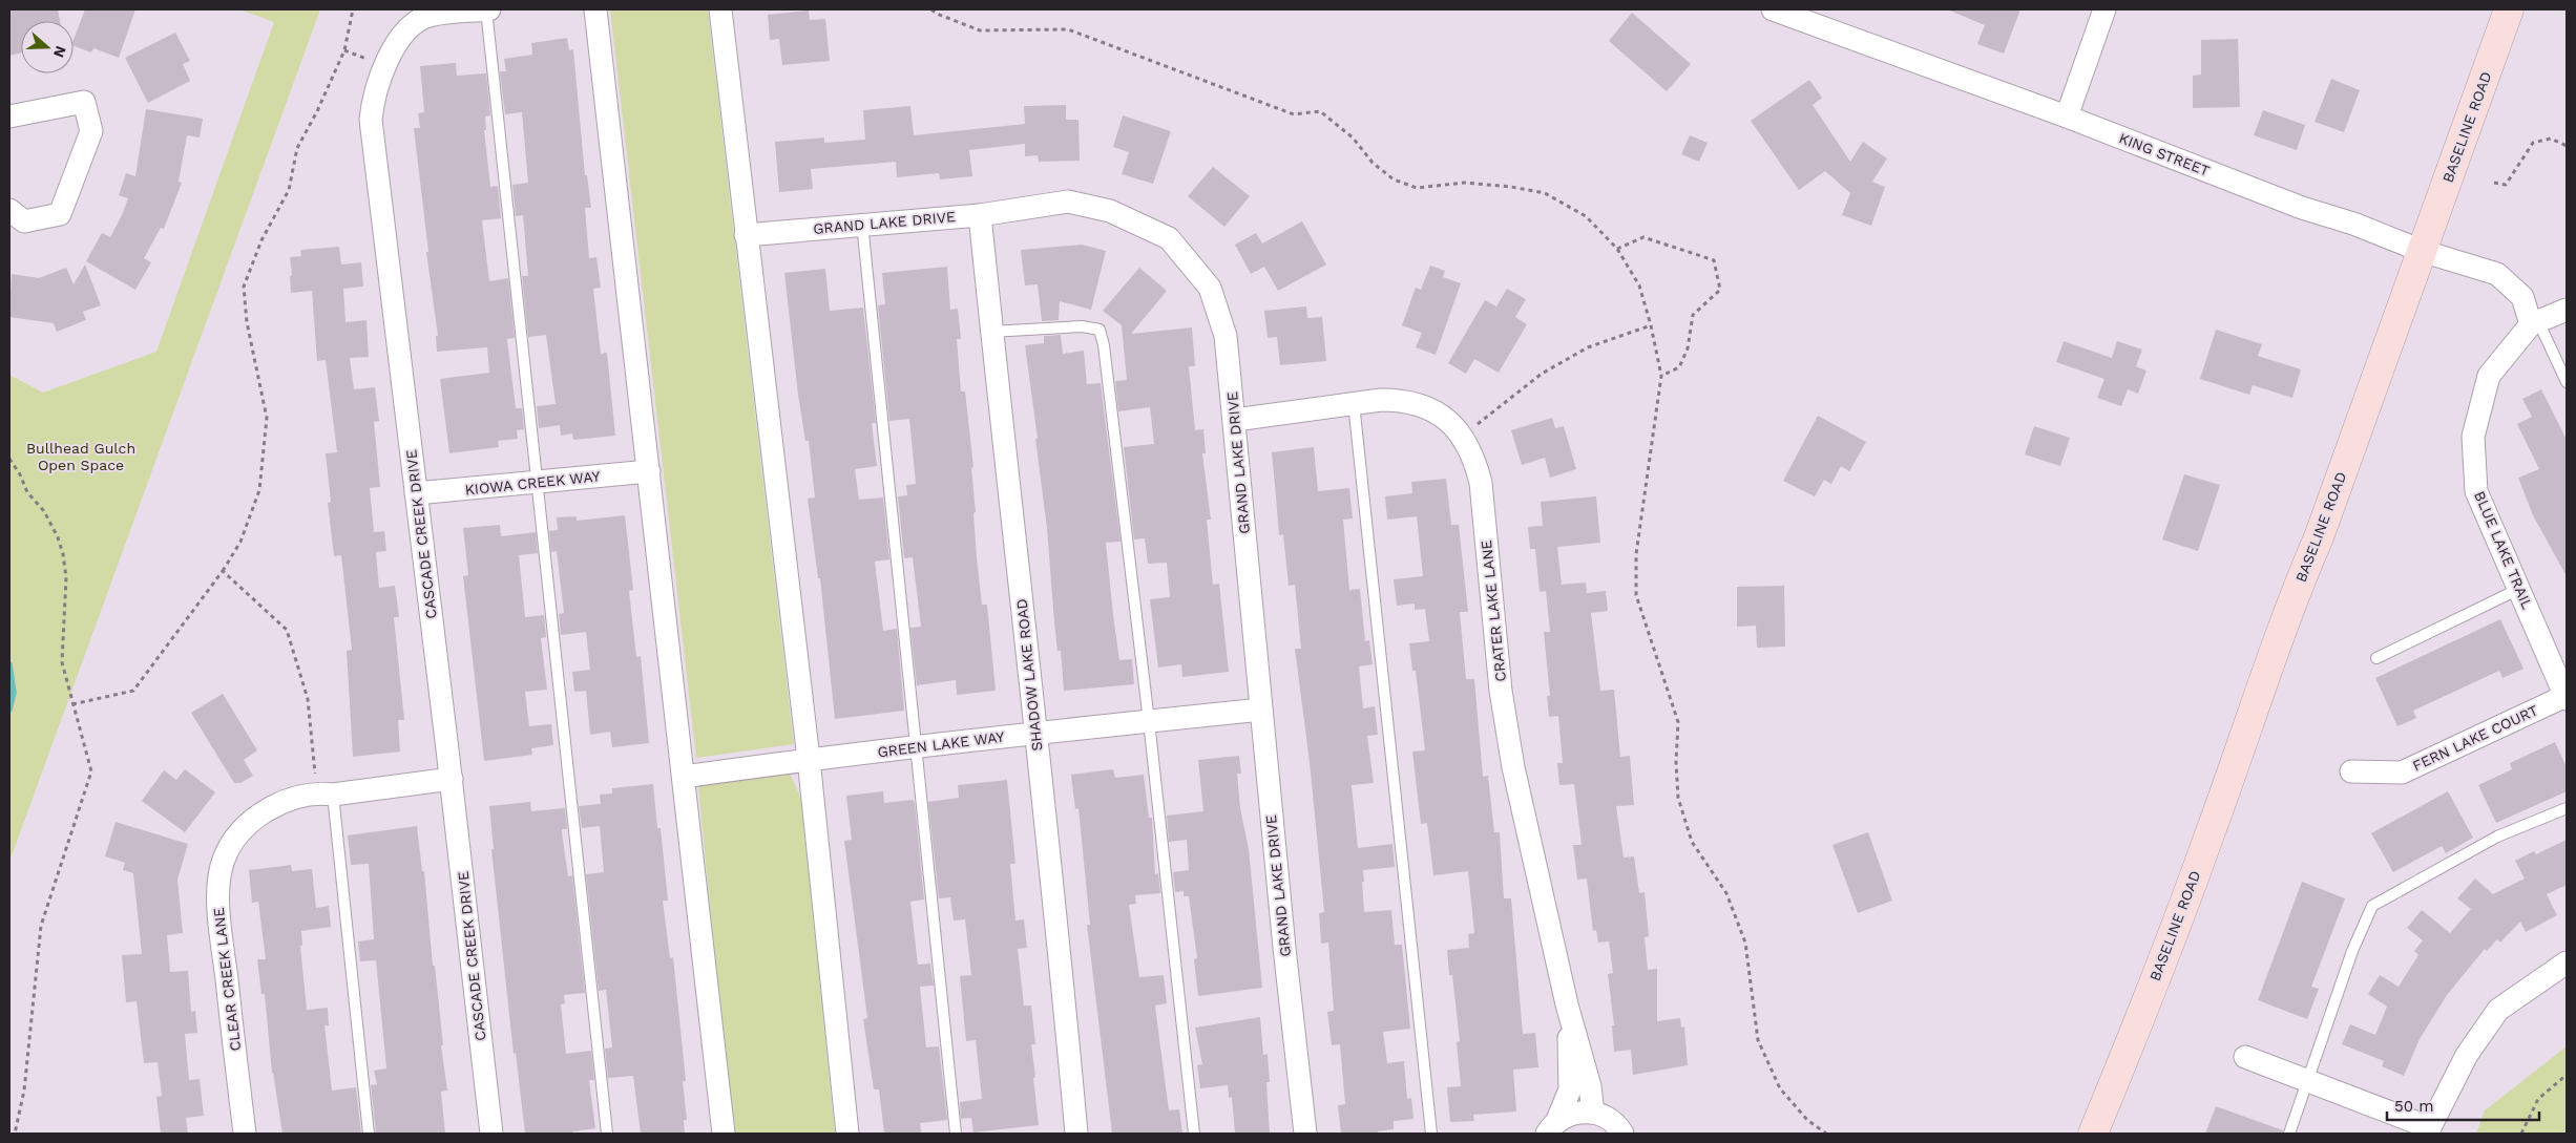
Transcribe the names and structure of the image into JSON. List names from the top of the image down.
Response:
{
  "streets": {
    "main road": ["BASELINE ROAD"],
    "street": [
      "KING STREET",
      "GRAND LAKE DRIVE",
      "KIOWA CREEK WAY",
      "CASCADE CREEK DRIVE",
      "BLUE LAKE TRAIL",
      "CRATER LAKE LANE",
      "SHADOW LAKE ROAD",
      "FERN LAKE COURT",
      "GREEN LAKE WAY",
      "CLEAR CREEK LANE"
    ]
  },
  "crossings": [
    ["BASELINE ROAD", "KING STREET"],
    ["KING STREET", "BLUE LAKE TRAIL"],
    ["GRAND LAKE DRIVE", "CRATER LAKE LANE"],
    ["GRAND LAKE DRIVE", "SHADOW LAKE ROAD"],
    ["GRAND LAKE DRIVE", "GREEN LAKE WAY"],
    ["KIOWA CREEK WAY", "CASCADE CREEK DRIVE"],
    ["CASCADE CREEK DRIVE", "CLEAR CREEK LANE"],
    ["BLUE LAKE TRAIL", "FERN LAKE COURT"],
    ["SHADOW LAKE ROAD", "GREEN LAKE WAY"]
  ],
  "parks": ["Bullhead Gulch Open Space"],
  "scale_bar": "50 m",
  "north": "right"
}
